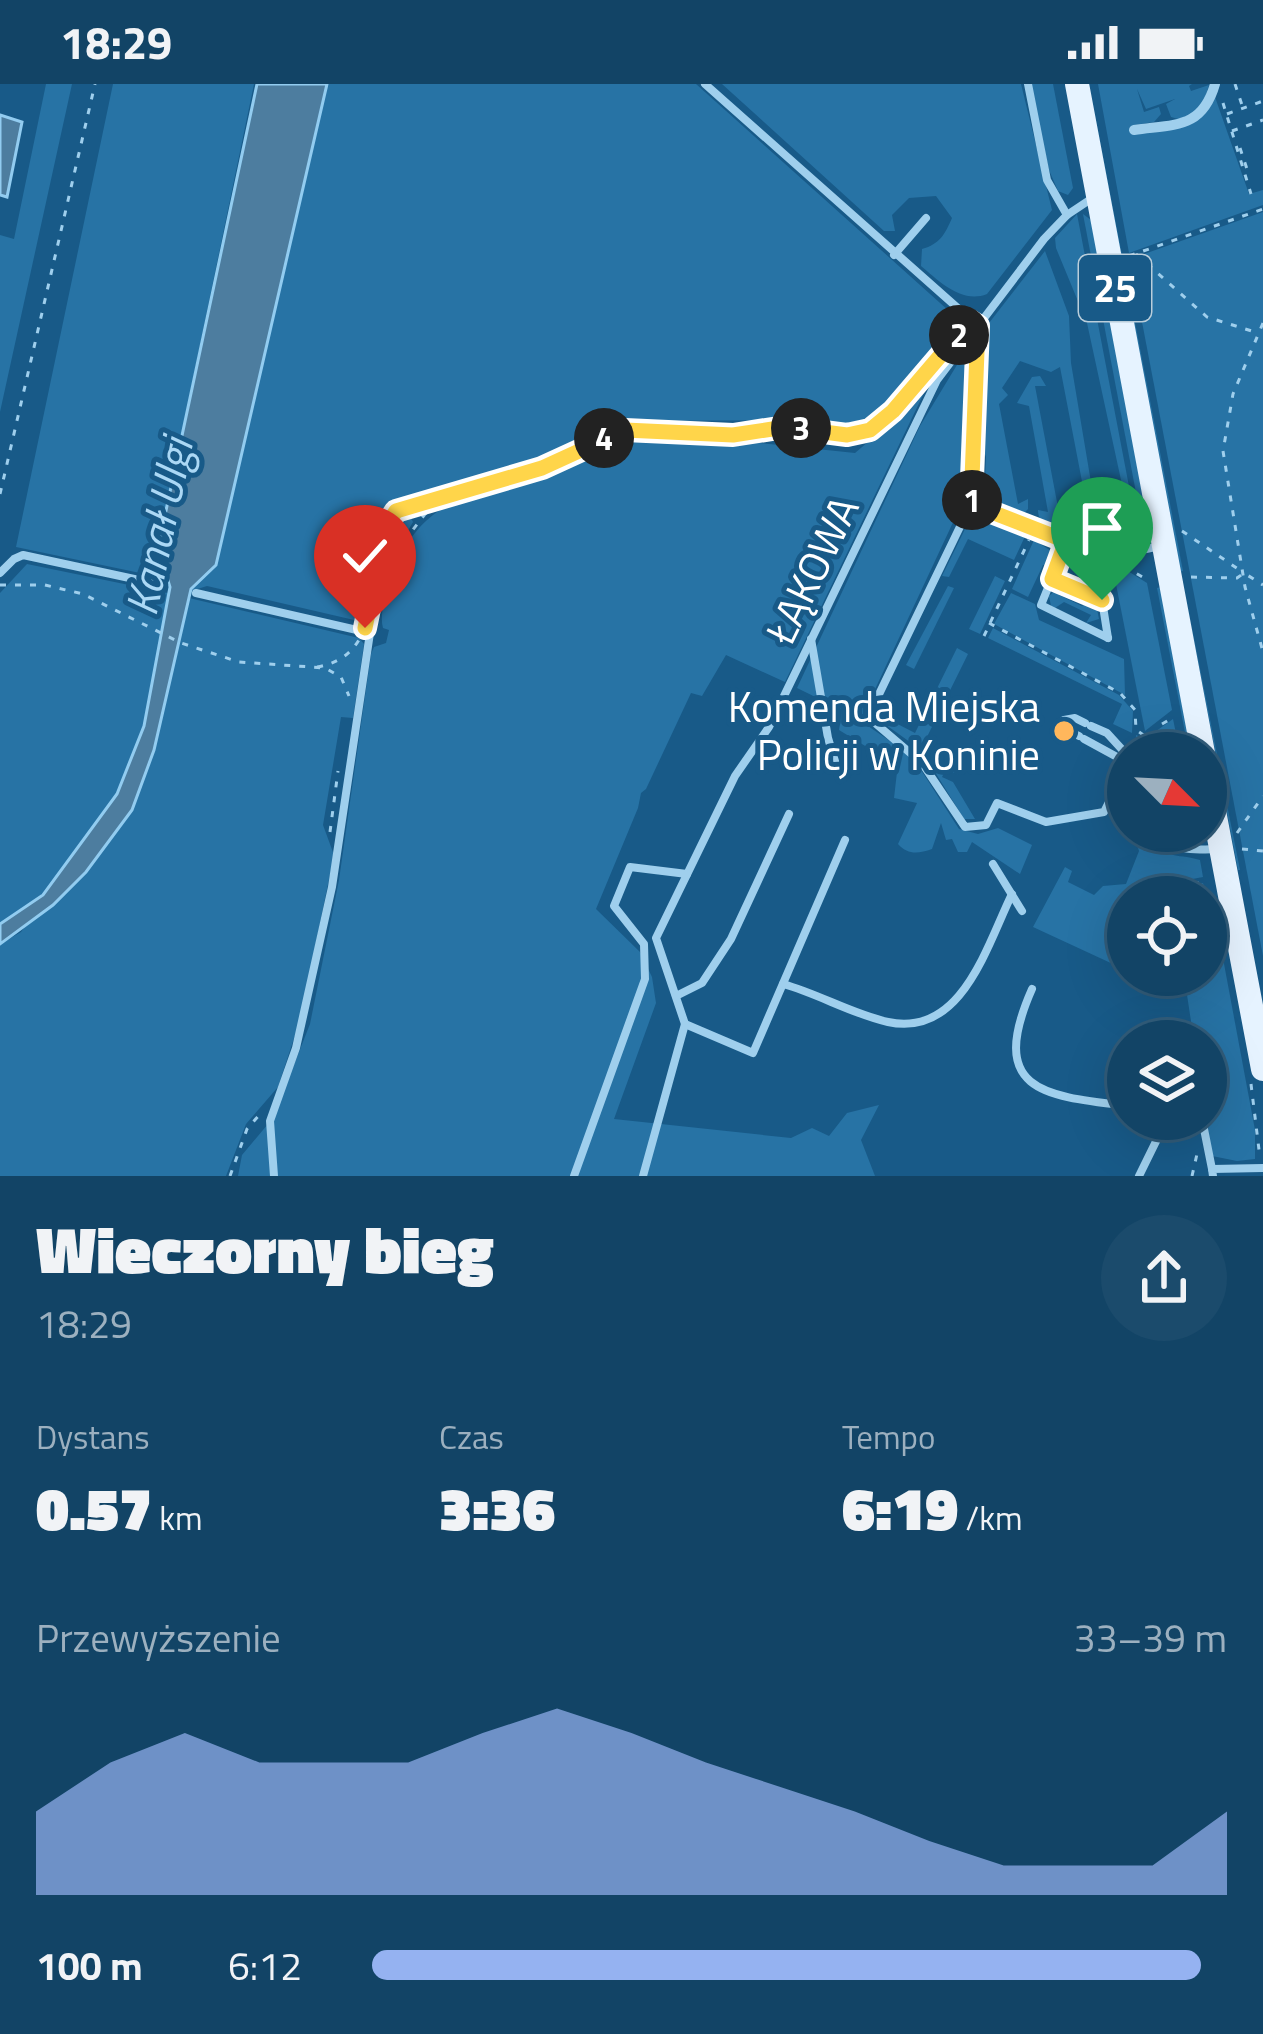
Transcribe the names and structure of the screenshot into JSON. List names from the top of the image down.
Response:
{
  "streets": {
    "main road": ["25"],
    "lane": ["ŁĄKOWA"]
  },
  "crossings": [
    ["25", "ŁĄKOWA"]
  ],
  "water": ["Kanał Ulgi"],
  "places": ["Komenda Miejska Policji w Koninie"],
  "north": "bottom right",
  "page": {
    "status": "18:29",
    "pins": [
      "2",
      "3",
      "4",
      "1"
    ],
    "heading": ["Wieczorny bieg", "18:29"],
    "stats": [
      ["Dystans", "0.57 km"],
      ["Czas", "3:36"],
      ["Tempo", "6:19 /km"]
    ],
    "chart": ["Przewyższenie", "33–39 m"],
    "list": [
      {
        "name": "100 m",
        "note": "6:12"
      }
    ]
  }
}
